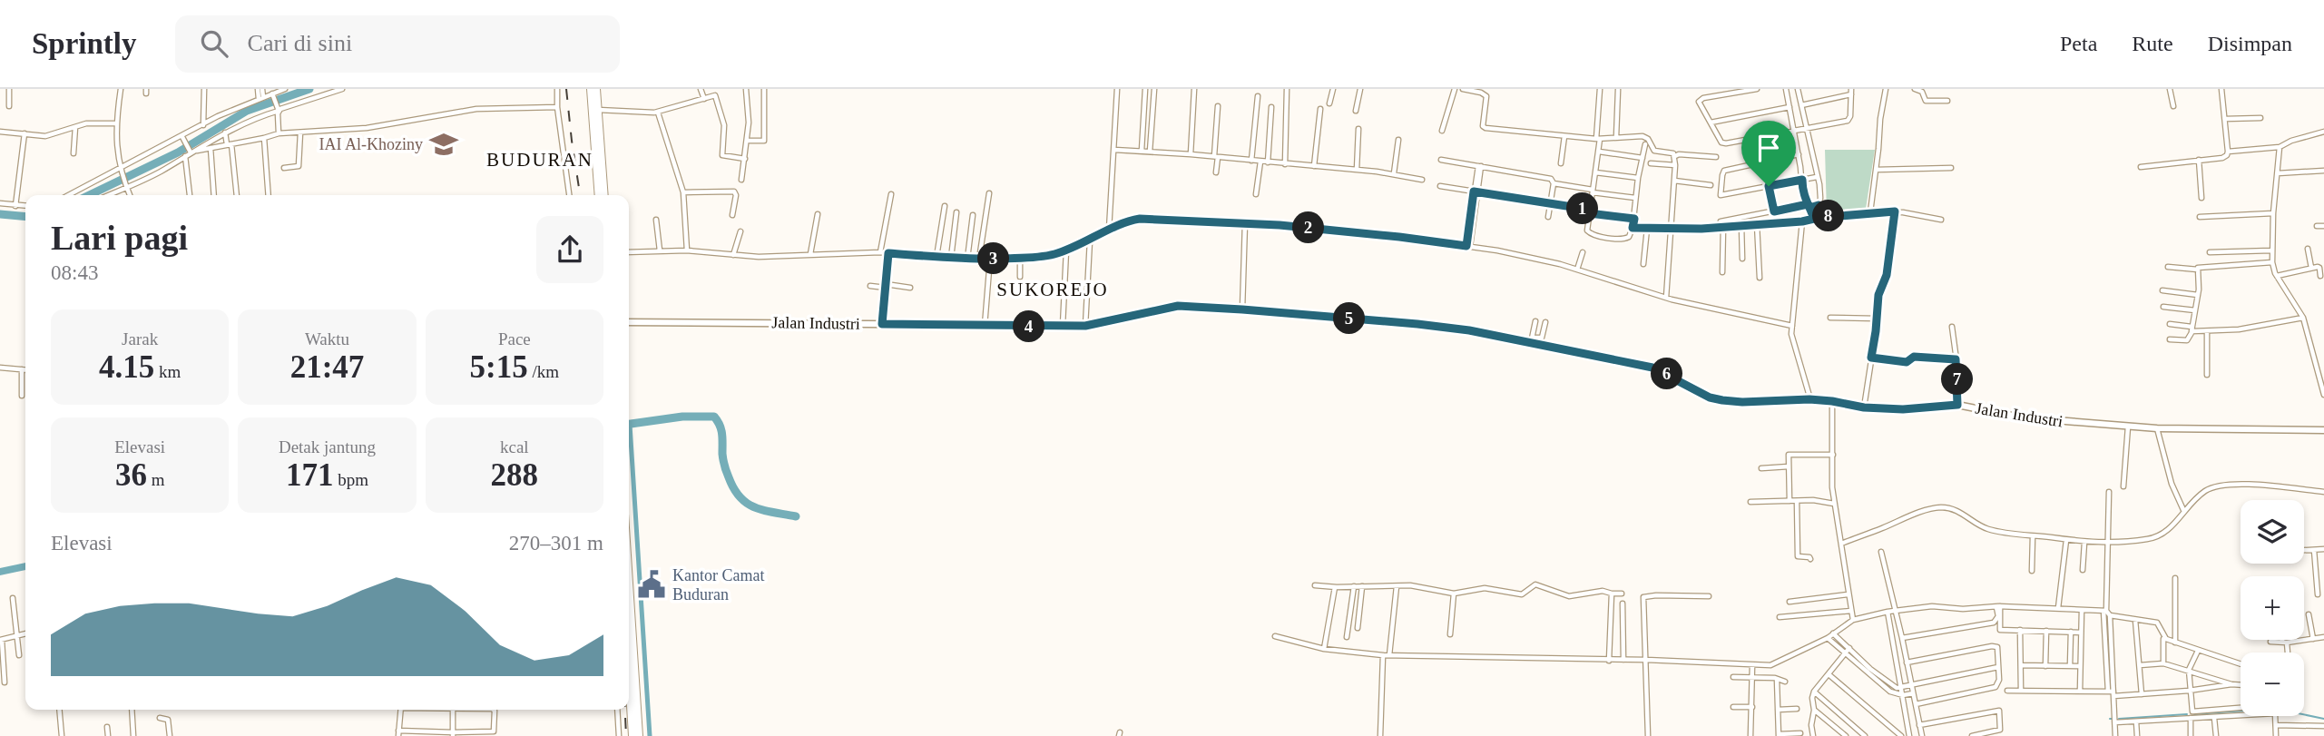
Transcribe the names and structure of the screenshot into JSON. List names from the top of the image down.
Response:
{
  "streets": {
    "street": ["Jalan Industri"]
  },
  "districts": ["BUDURAN", "SUKOREJO"],
  "places": {
    "school or university": ["IAI Al-Khoziny"],
    "public building": ["Kantor Camat Buduran"]
  },
  "page": {
    "header": "Sprintly",
    "search": "Cari di sini",
    "nav": ["Peta", "Rute", "Disimpan"],
    "pins": [
      "1",
      "8",
      "2",
      "3",
      "5",
      "4",
      "6",
      "7"
    ],
    "heading": ["Lari pagi", "08:43"],
    "stats": [
      ["Jarak", "4.15 km"],
      ["Waktu", "21:47"],
      ["Pace", "5:15 /km"],
      ["Elevasi", "36 m"],
      ["Detak jantung", "171 bpm"],
      ["kcal", "288"]
    ],
    "map_buttons": ["+", "−"],
    "chart": ["Elevasi", "270–301 m"]
  }
}
